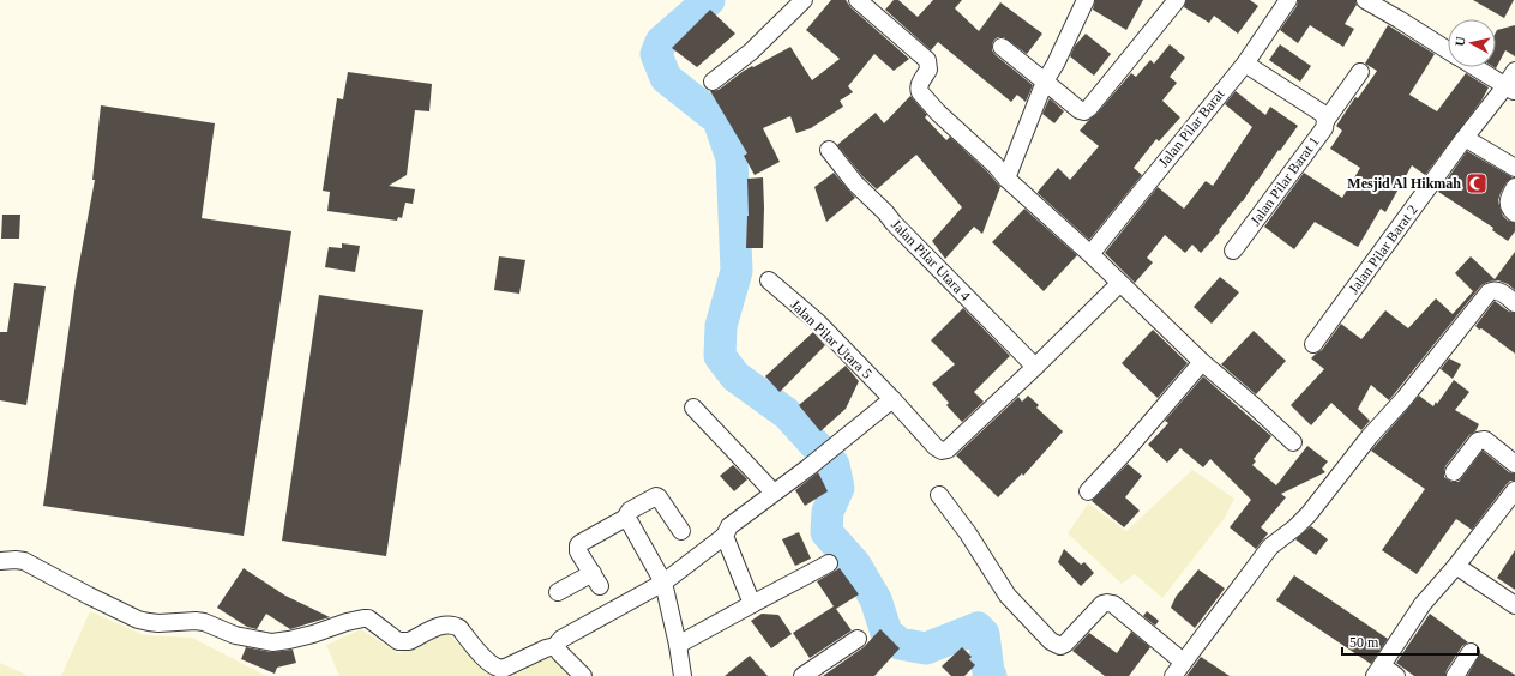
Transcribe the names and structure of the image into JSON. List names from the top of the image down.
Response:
{
  "streets": {
    "street": [
      "Jalan Pilar Barat",
      "Jalan Pilar Barat 1",
      "Jalan Pilar Barat 2",
      "Jalan Pilar Utara 4",
      "Jalan Pilar Utara 5"
    ]
  },
  "crossings": [
    ["Jalan Pilar Barat", "Jalan Pilar Barat 1"],
    ["Jalan Pilar Utara 4", "Jalan Pilar Utara 5"]
  ],
  "places": {
    "mosque": ["Mesjid Al Hikmah"]
  },
  "scale_bar": "50 m",
  "north": "left"
}
